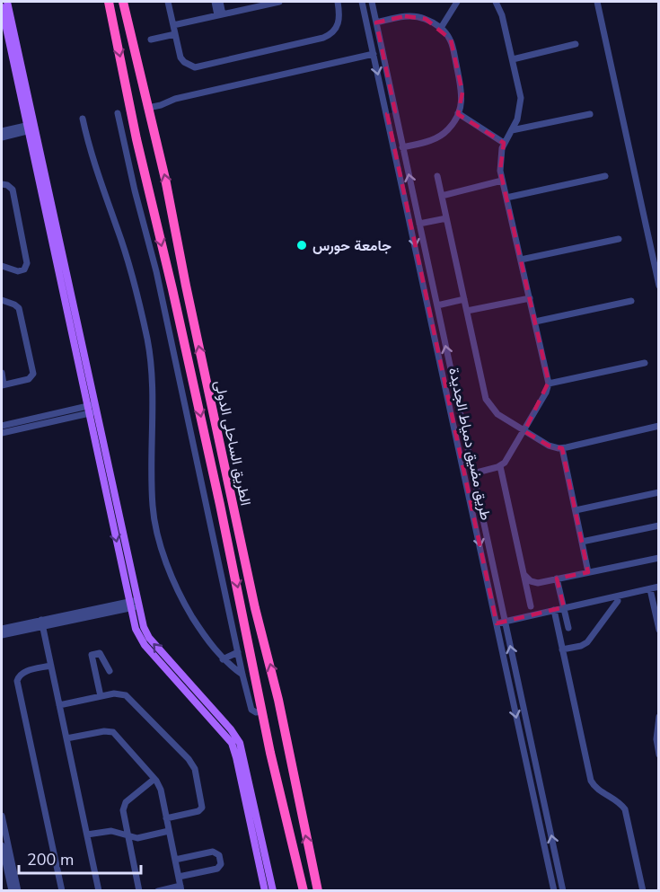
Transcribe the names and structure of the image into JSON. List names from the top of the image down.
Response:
{
  "streets": {
    "highway": ["الطريق الساحلى الدولى"],
    "street": ["طريق مضيق دمياط الجديدة"]
  },
  "places": ["جامعة حورس"],
  "scale_bar": "200 m"
}
